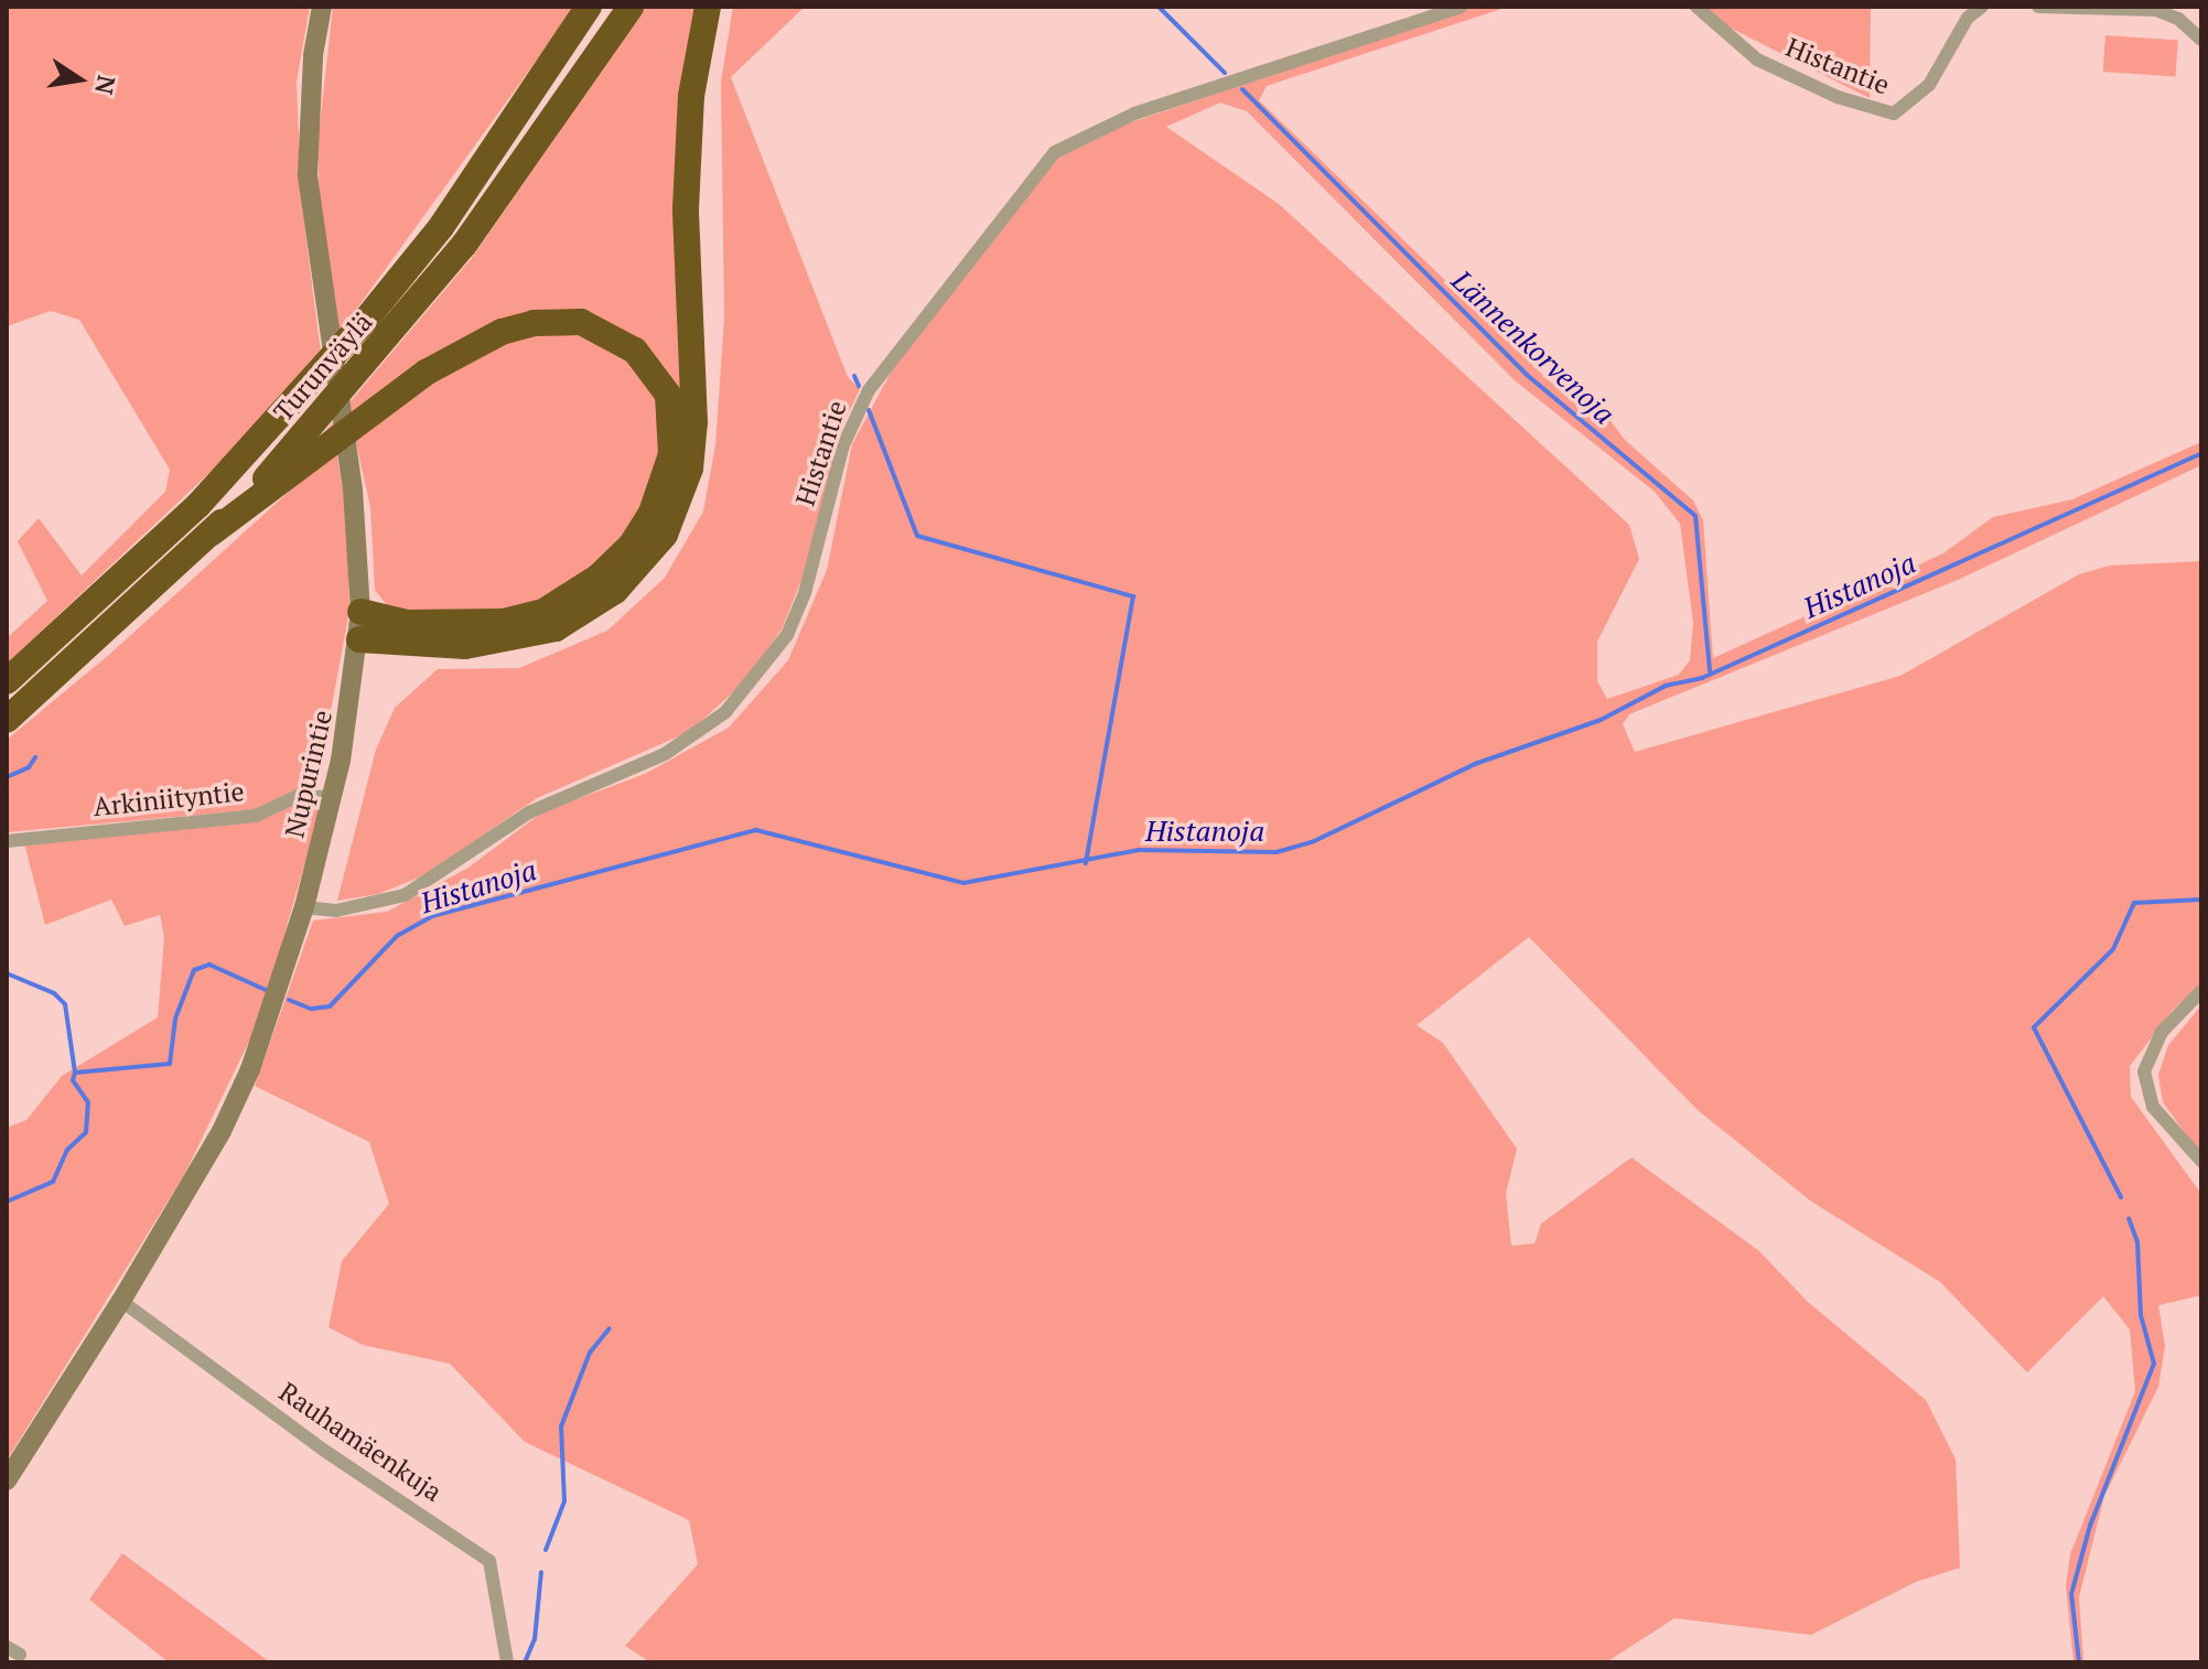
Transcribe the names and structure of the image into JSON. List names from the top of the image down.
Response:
{
  "streets": {
    "highway": ["Turunväylä"],
    "main road": ["Nupurintie"],
    "street": ["Histantie", "Arkiniityntie", "Rauhamäenkuja"]
  },
  "crossings": [
    ["Histantie", "Nupurintie"],
    ["Nupurintie", "Arkiniityntie"],
    ["Nupurintie", "Rauhamäenkuja"]
  ],
  "water": ["Lännenkorvenoja", "Histanoja"],
  "north": "right"
}
